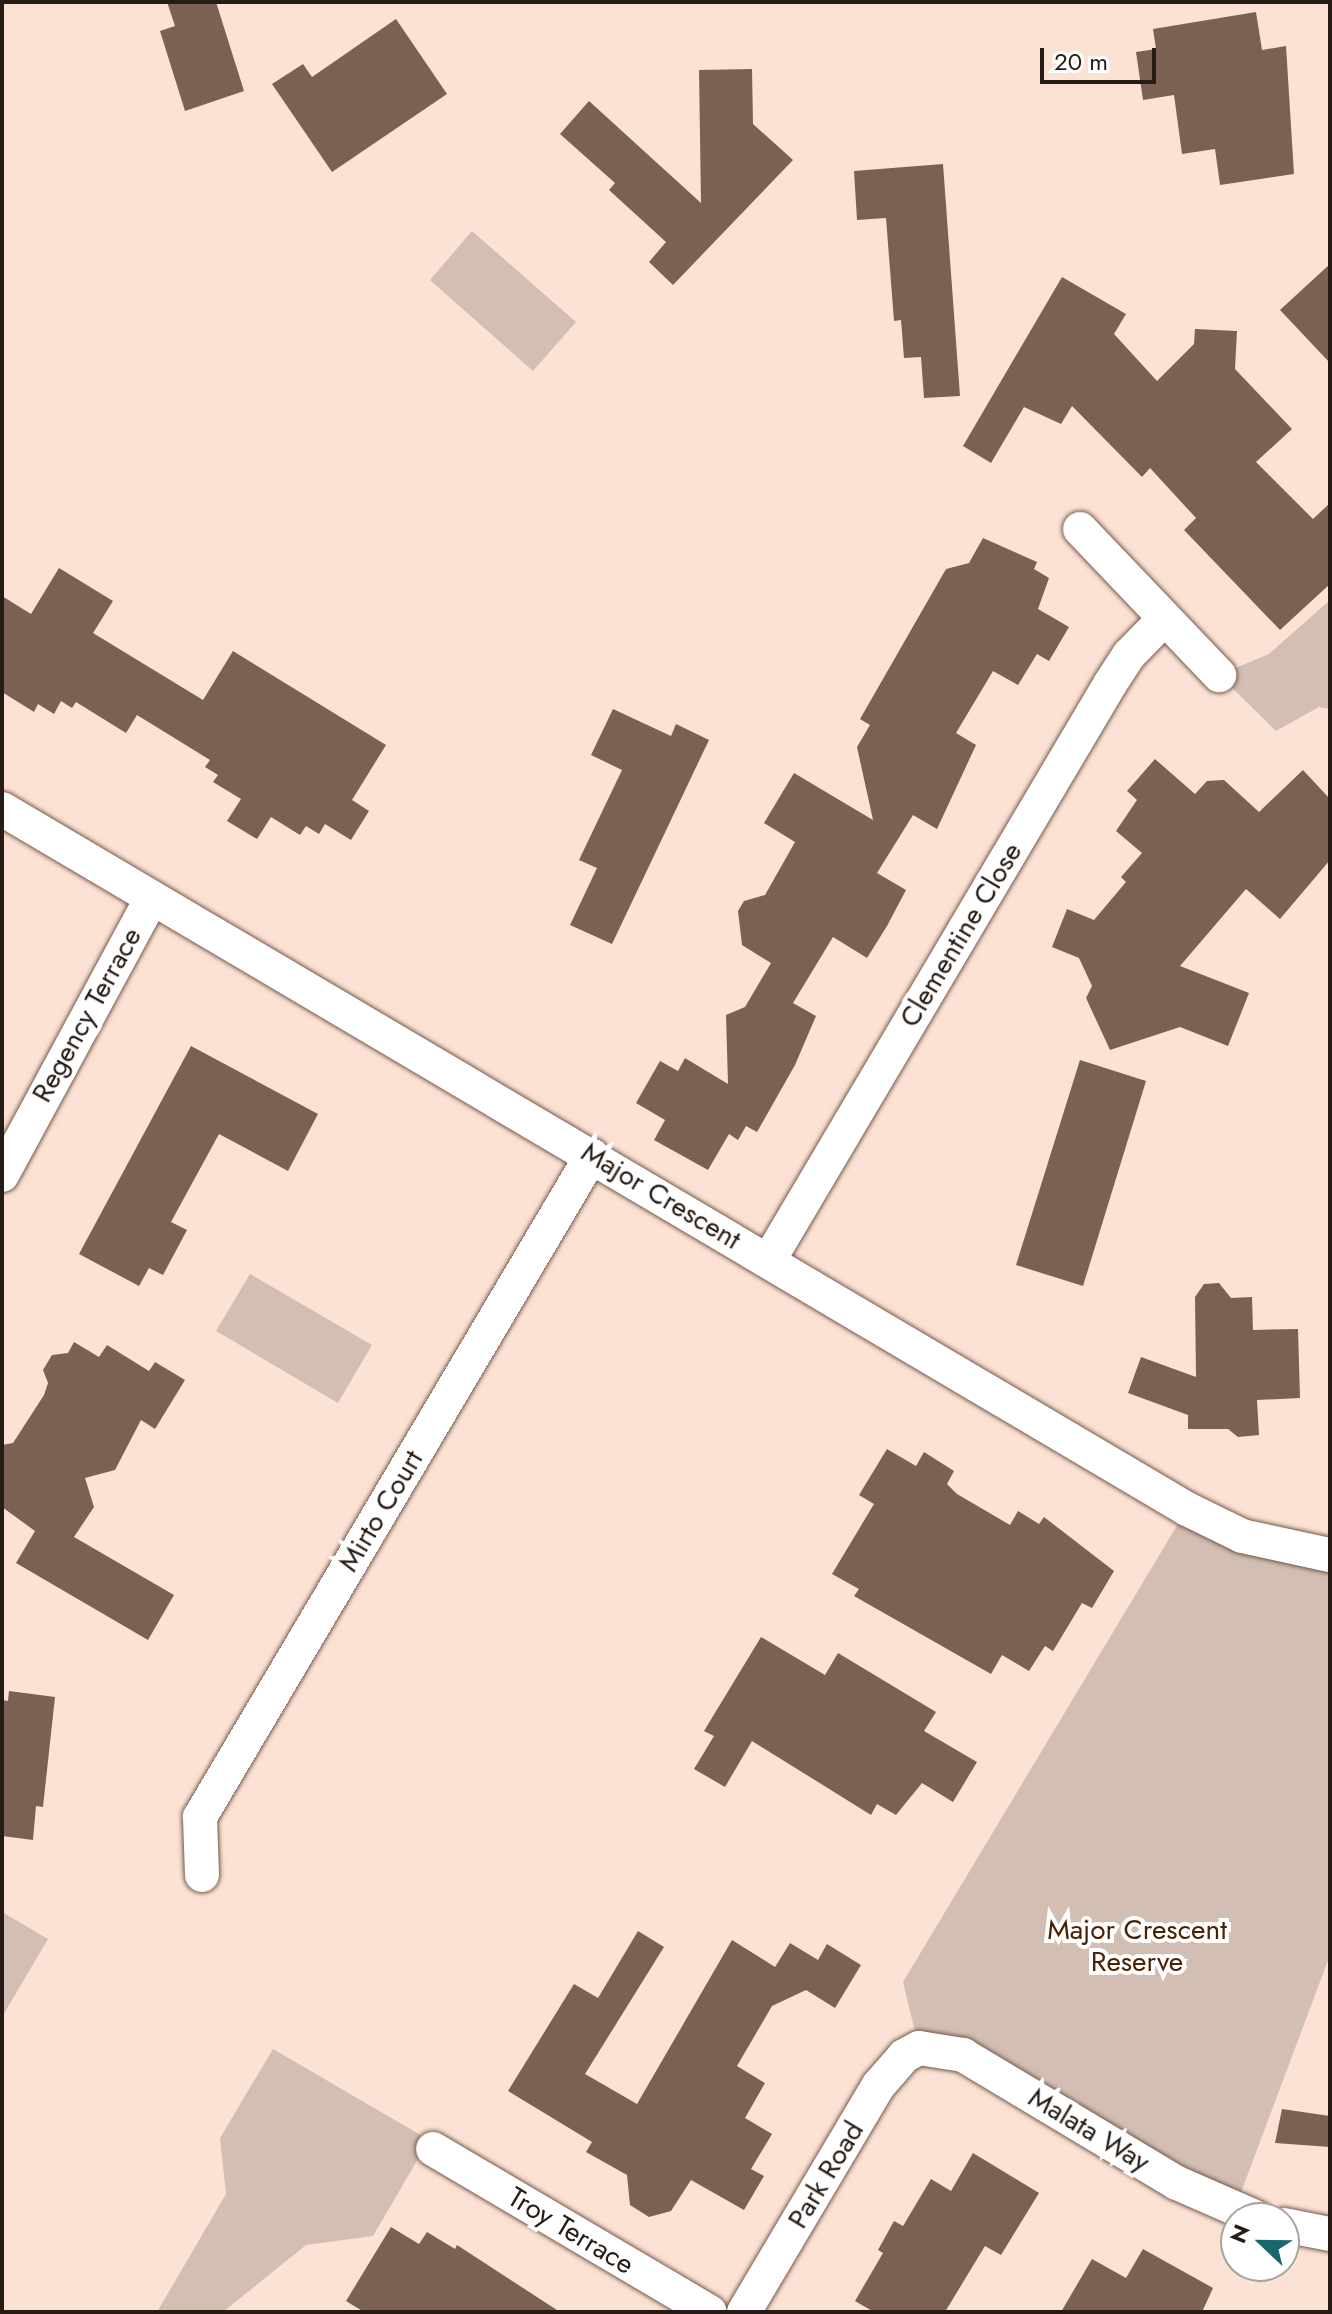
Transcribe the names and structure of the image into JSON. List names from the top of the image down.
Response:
{
  "streets": {
    "street": [
      "Clementine Close",
      "Regency Terrace",
      "Major Crescent",
      "Mirto Court",
      "Malata Way",
      "Park Road",
      "Troy Terrace"
    ]
  },
  "crossings": [
    ["Clementine Close", "Major Crescent"],
    ["Regency Terrace", "Major Crescent"],
    ["Major Crescent", "Mirto Court"],
    ["Malata Way", "Park Road"]
  ],
  "parks": ["Major Crescent Reserve"],
  "scale_bar": "20 m",
  "north": "left"
}
